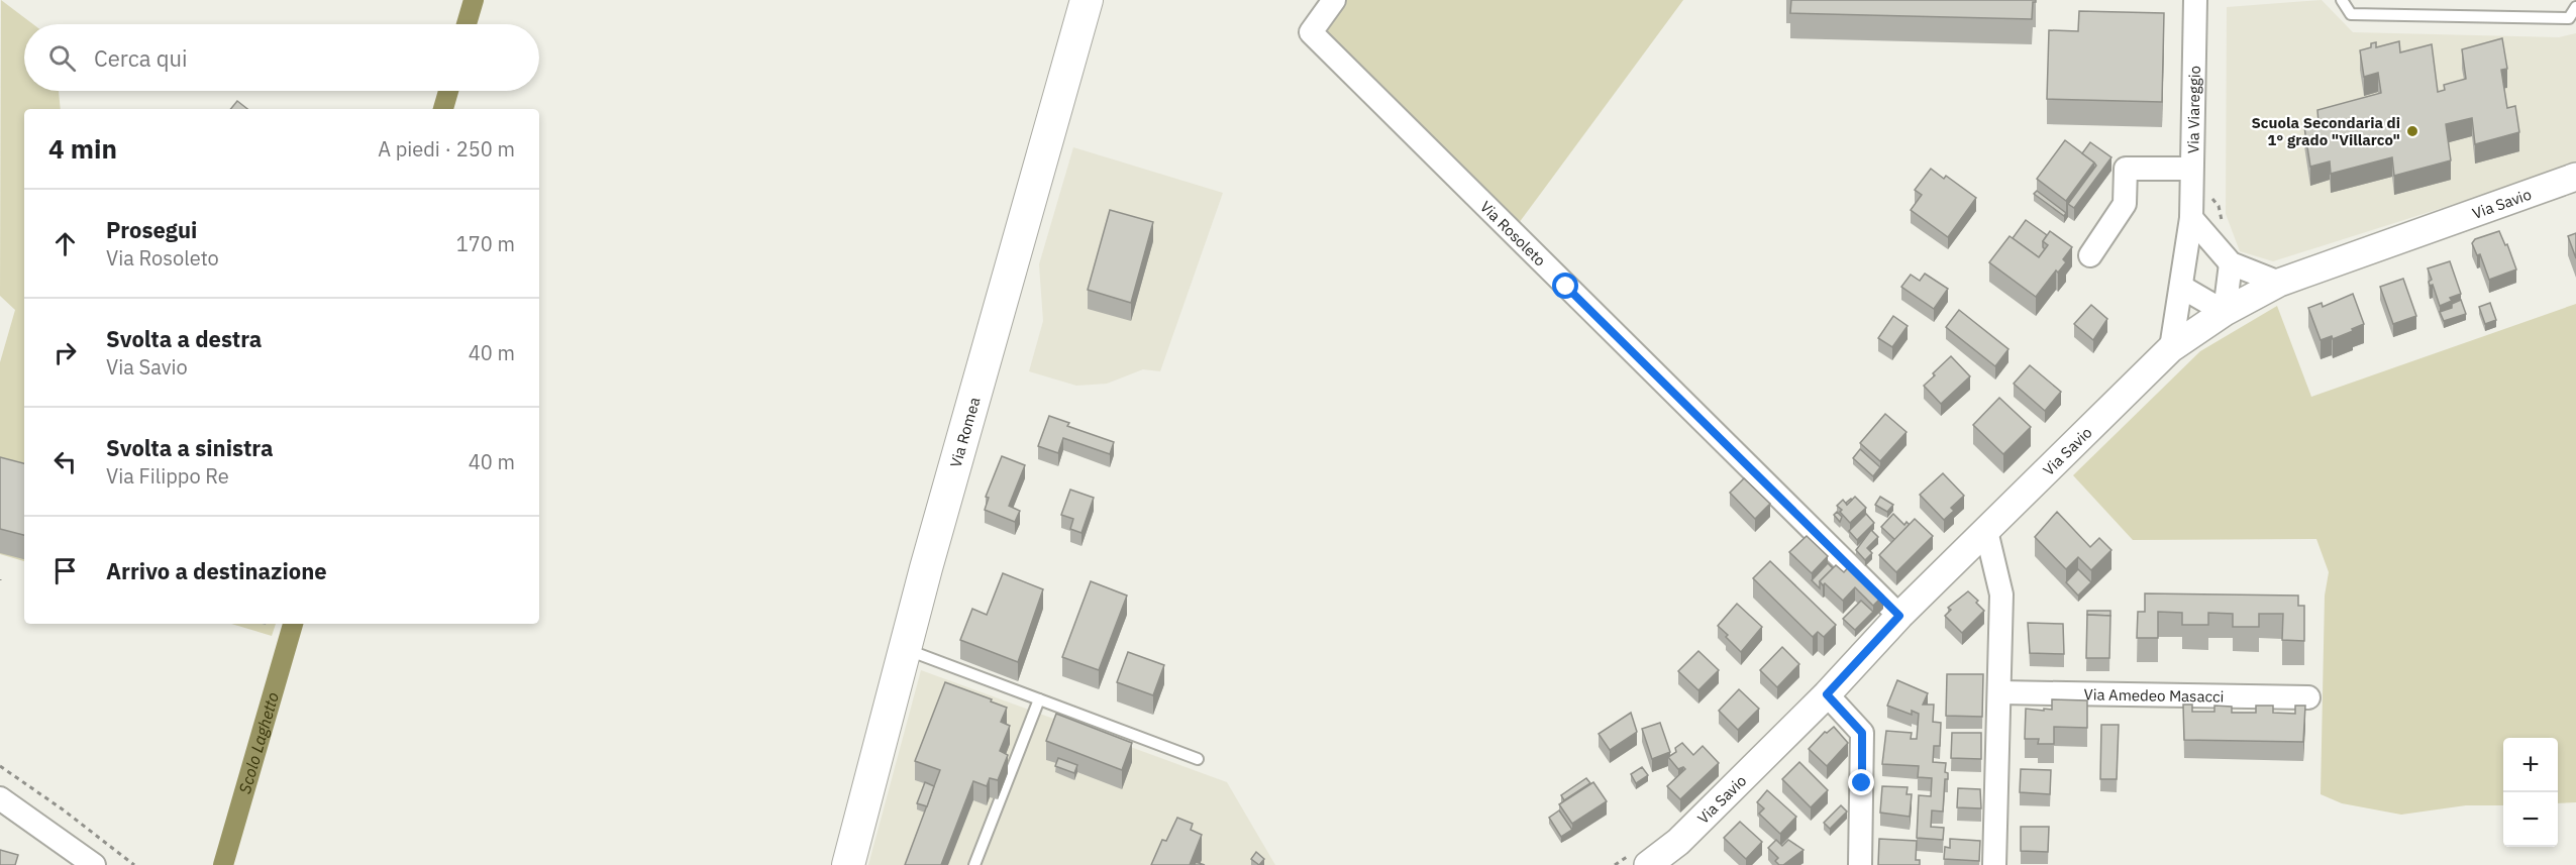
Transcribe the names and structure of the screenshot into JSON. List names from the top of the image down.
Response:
{
  "streets": {
    "main road": ["Via Romea"],
    "street": [
      "Via Viareggio",
      "Via Savio",
      "Via Rosoleto",
      "Via Amedeo Masacci"
    ]
  },
  "crossings": [
    ["Via Viareggio", "Via Savio"],
    ["Via Savio", "Via Rosoleto"]
  ],
  "water": ["Scolo Laghetto"],
  "places": ["Scuola Secondaria di 1° grado \"Villarco\""],
  "page": {
    "search": "Cerca qui",
    "heading": ["4 min", "A piedi · 250 m"],
    "list": [
      ["Prosegui", "Via Rosoleto", "170 m"],
      ["Svolta a destra", "Via Savio", "40 m"],
      ["Svolta a sinistra", "Via Filippo Re", "40 m"],
      "Arrivo a destinazione"
    ],
    "map_buttons": ["+", "−"]
  }
}
